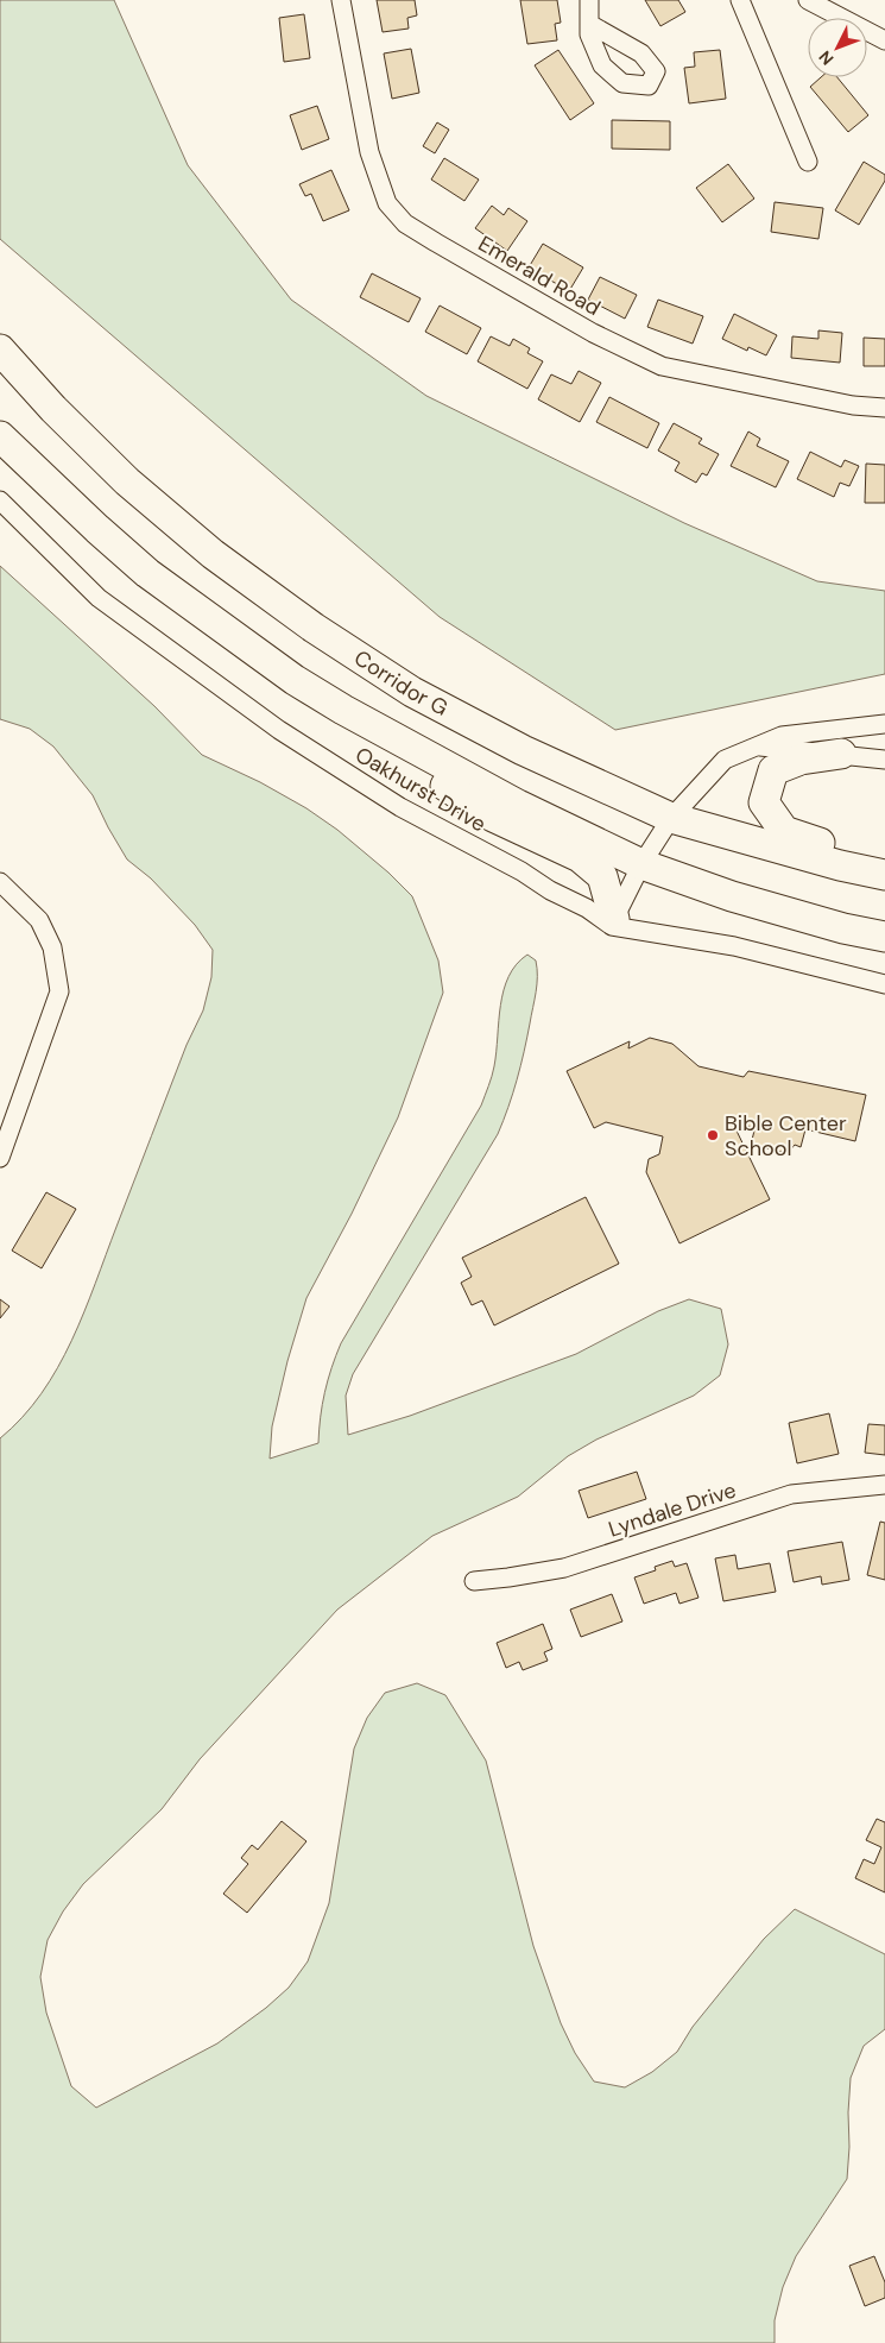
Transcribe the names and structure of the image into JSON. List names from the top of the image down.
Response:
{
  "streets": {
    "highway": ["Corridor G"],
    "street": ["Emerald Road", "Oakhurst Drive", "Lyndale Drive"]
  },
  "places": ["Bible Center School"],
  "north": "bottom left"
}
